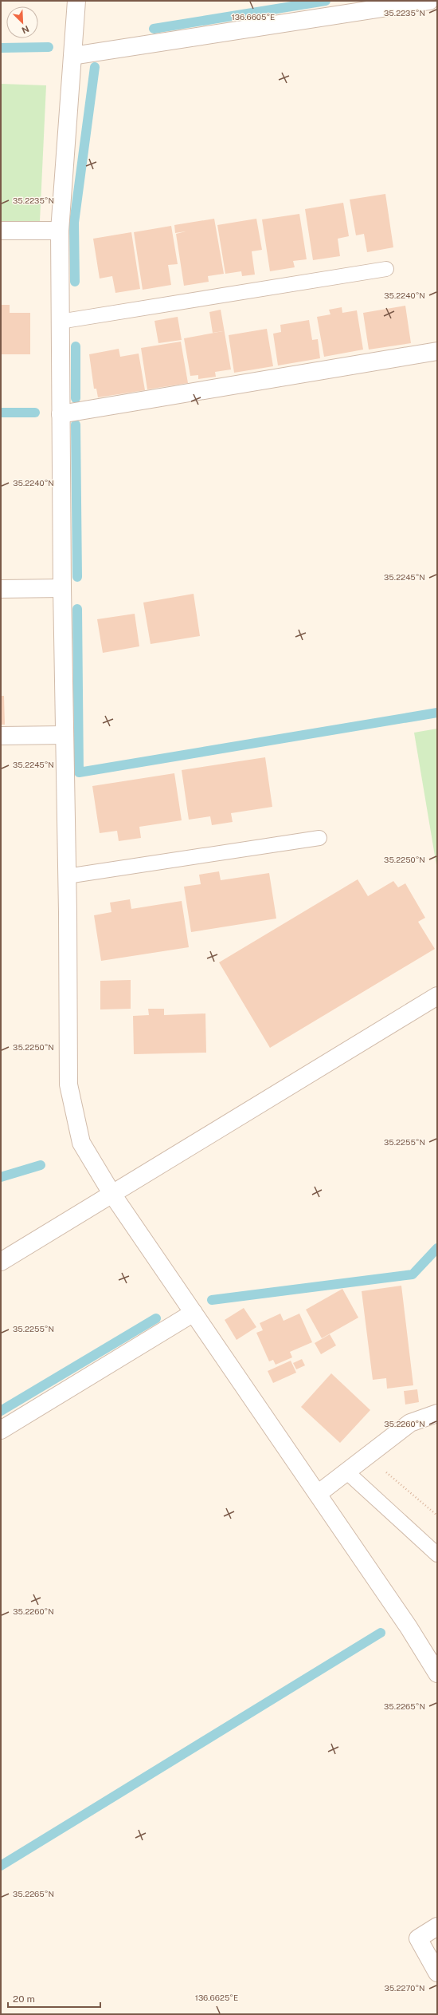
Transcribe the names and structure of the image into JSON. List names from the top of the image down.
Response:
{
  "scale_bar": "20 m",
  "north": "bottom right",
  "coordinates": [
    "35.2235°N",
    "136.6605°E",
    "35.2240°N",
    "35.2245°N",
    "35.2250°N",
    "35.2255°N",
    "35.2260°N",
    "35.2265°N",
    "35.2270°N",
    "136.6625°E"
  ]
}
